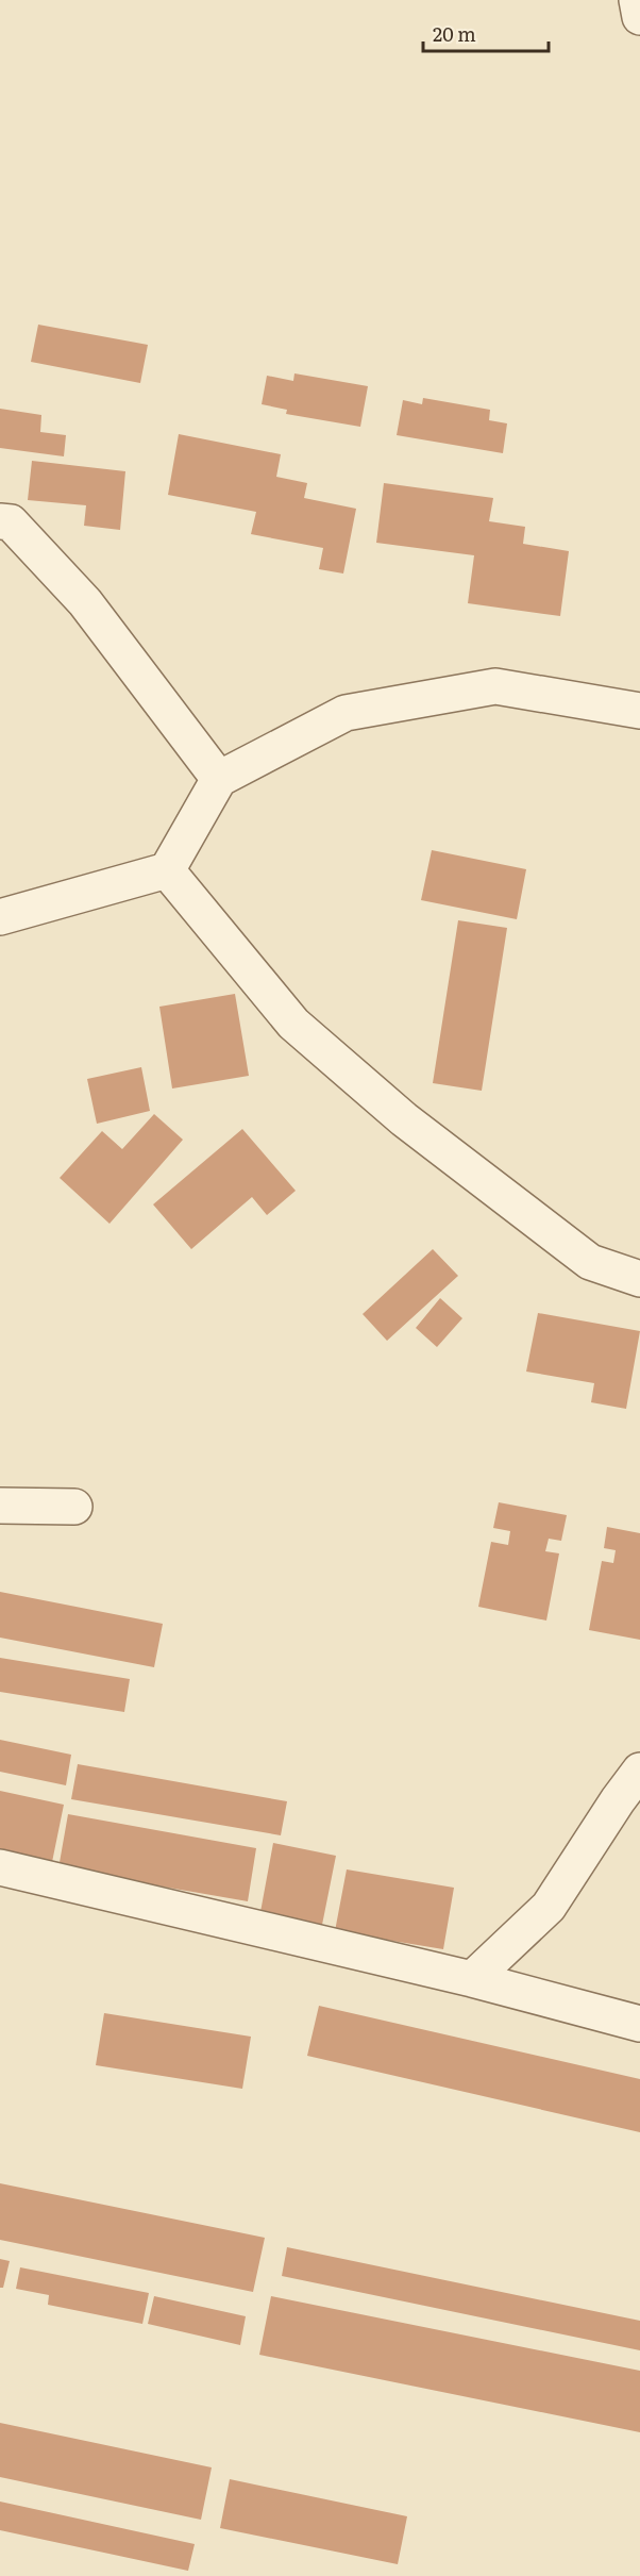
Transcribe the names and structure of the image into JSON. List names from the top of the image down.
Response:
{
  "scale_bar": "20 m"
}
